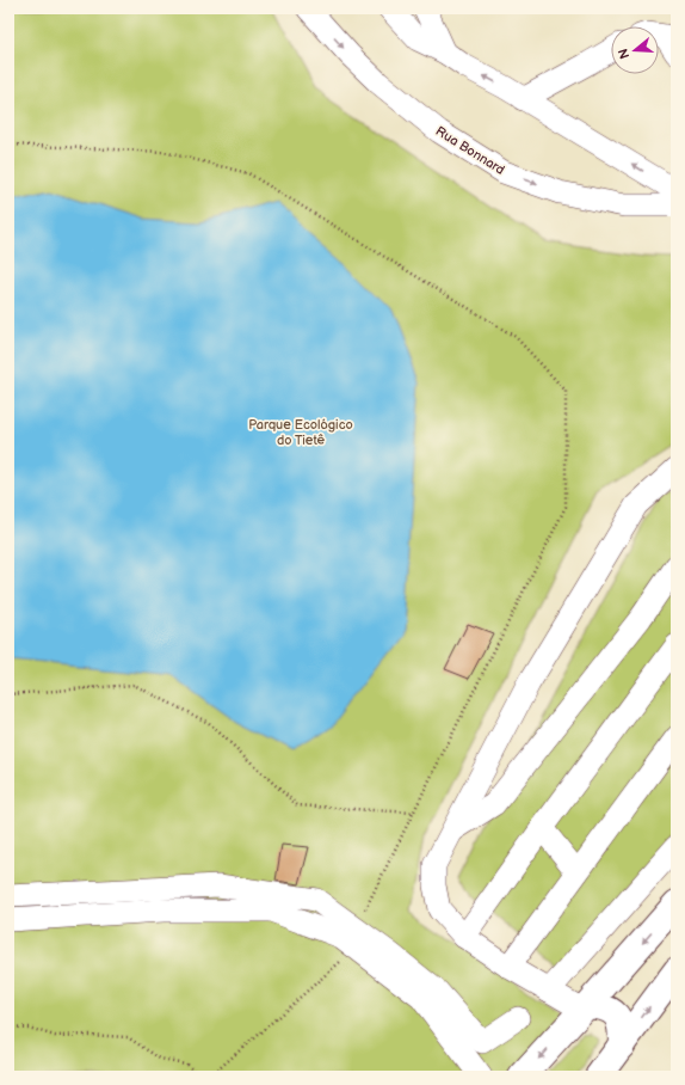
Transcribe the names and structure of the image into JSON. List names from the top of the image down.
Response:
{
  "streets": {
    "street": ["Rua Bonnard"]
  },
  "parks": ["Parque Ecológico do Tietê"],
  "north": "left"
}
